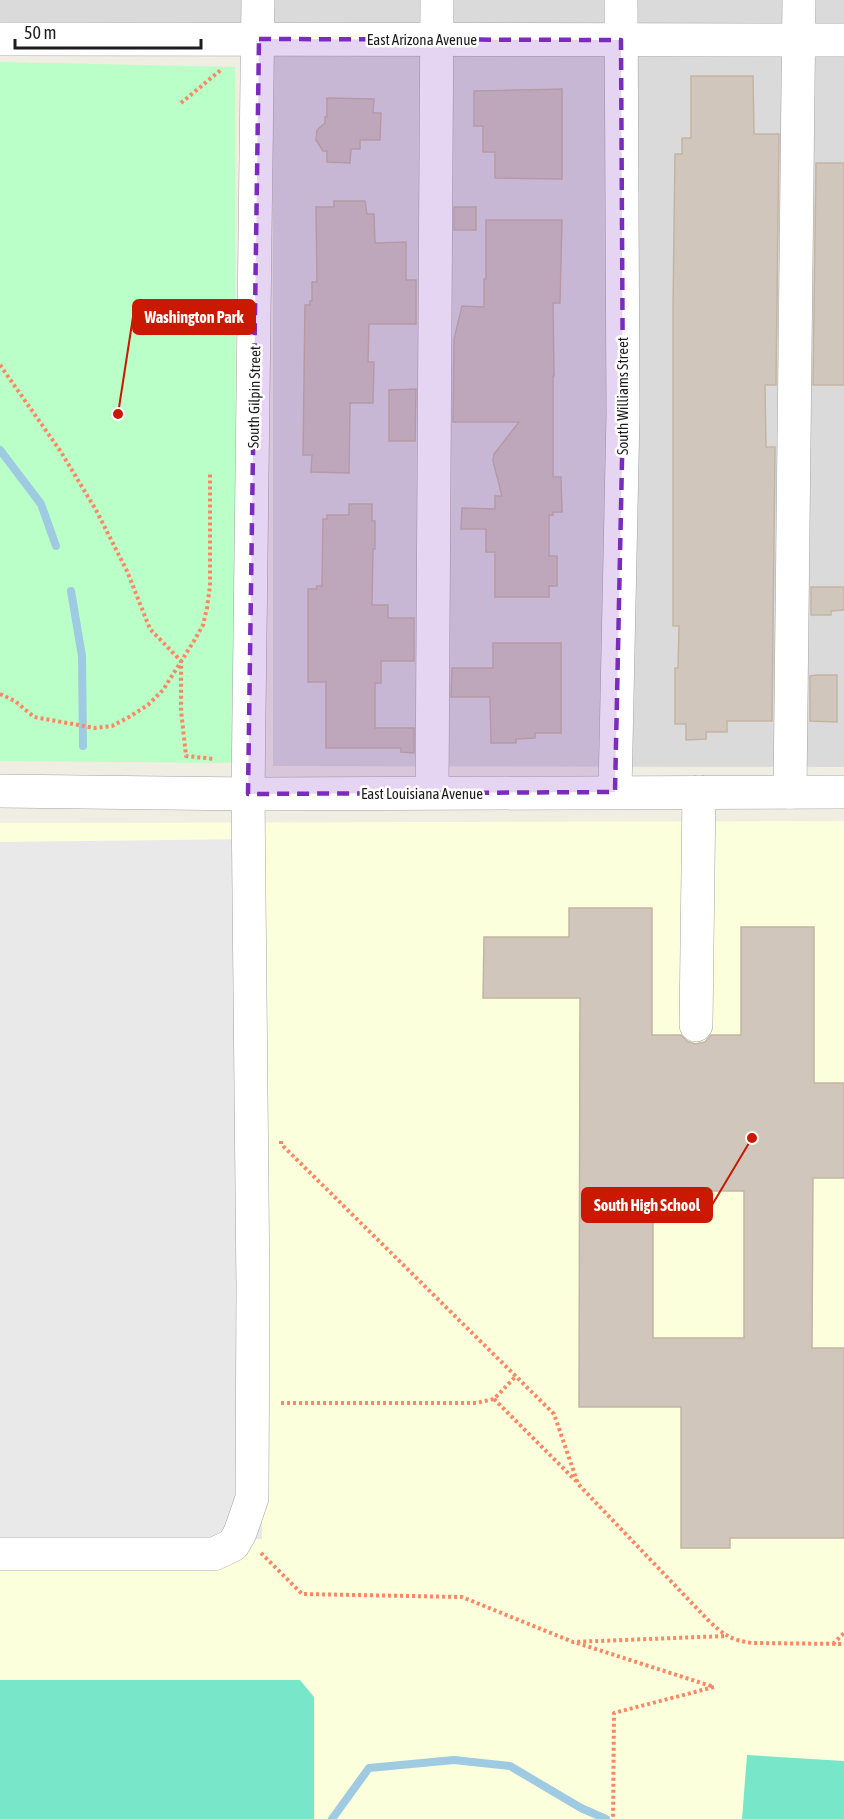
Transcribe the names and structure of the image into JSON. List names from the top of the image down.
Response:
{
  "streets": {
    "street": [
      "East Arizona Avenue",
      "South Williams Street",
      "South Gilpin Street",
      "East Louisiana Avenue"
    ]
  },
  "crossings": [
    ["East Arizona Avenue", "South Williams Street"],
    ["East Arizona Avenue", "South Gilpin Street"],
    ["South Williams Street", "East Louisiana Avenue"],
    ["South Gilpin Street", "East Louisiana Avenue"]
  ],
  "places": ["Washington Park", "South High School"],
  "scale_bar": "50 m"
}
